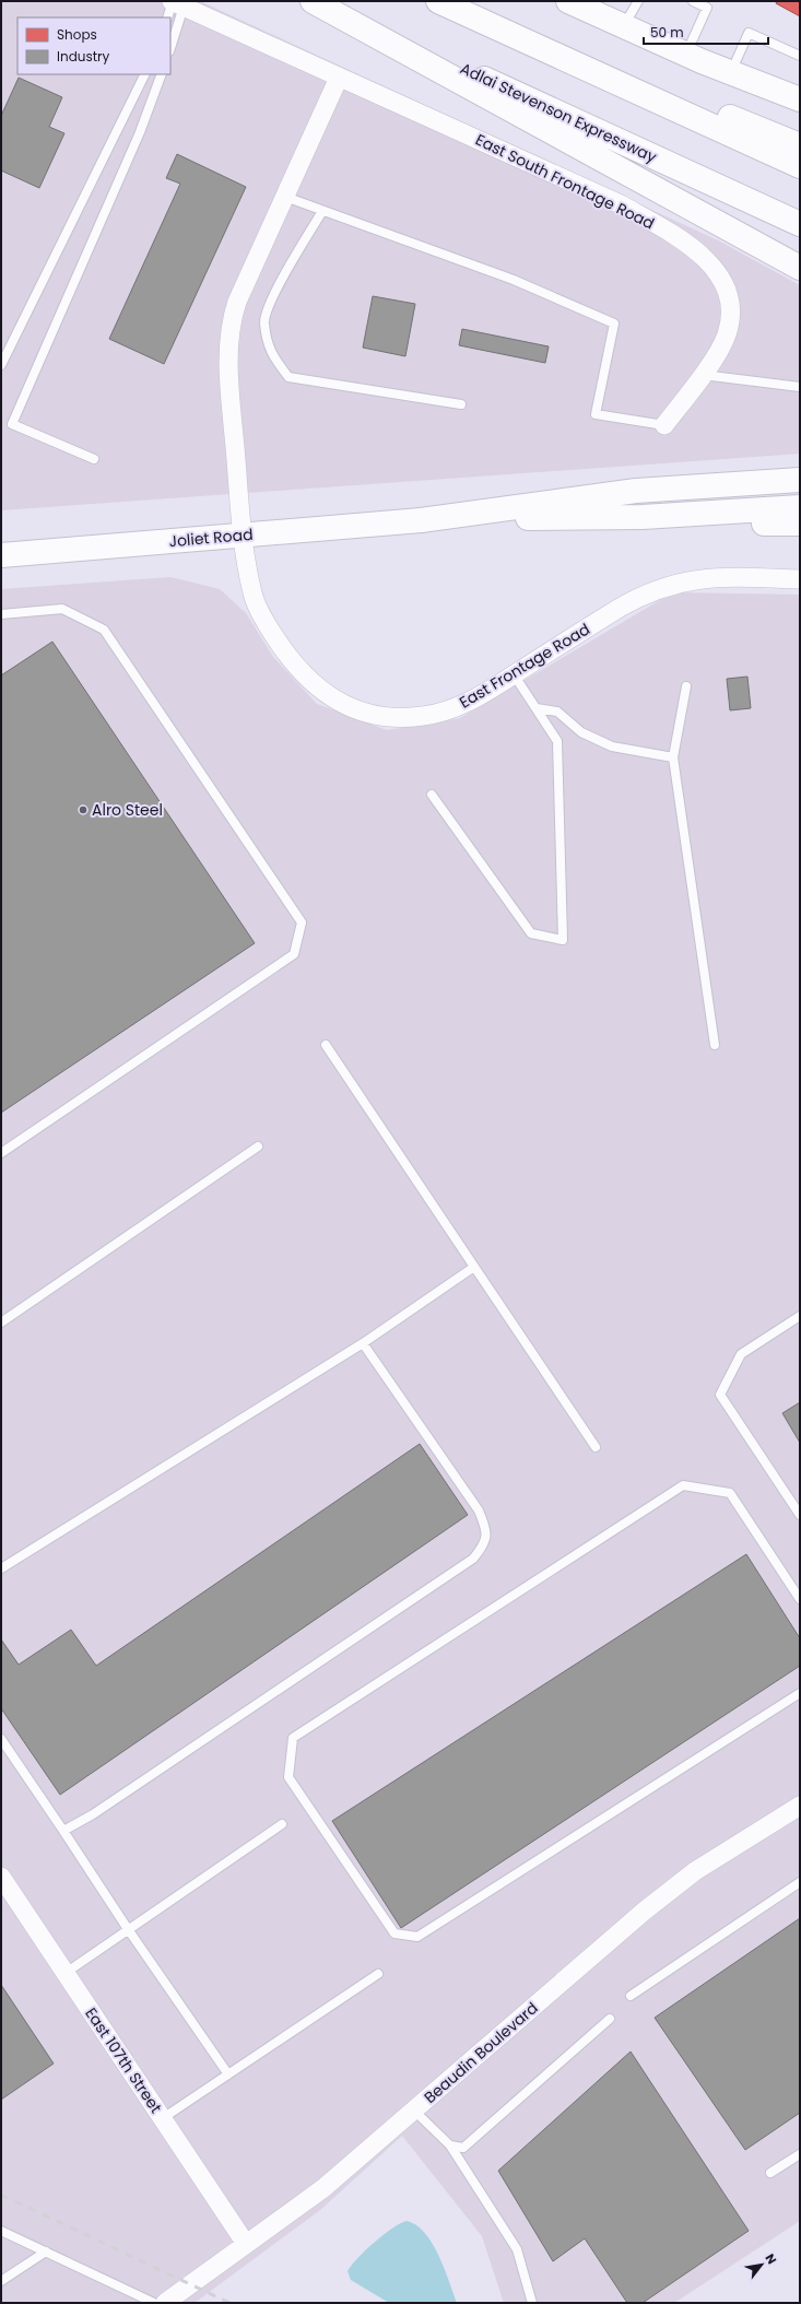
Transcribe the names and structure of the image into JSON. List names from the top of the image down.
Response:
{
  "streets": {
    "main road": ["Adlai Stevenson Expressway", "Joliet Road"],
    "street": [
      "East South Frontage Road",
      "East Frontage Road",
      "Beaudin Boulevard",
      "East 107th Street"
    ]
  },
  "crossings": [
    ["Joliet Road", "East Frontage Road"],
    ["Beaudin Boulevard", "East 107th Street"]
  ],
  "places": ["Alro Steel"],
  "legend": ["Shops", "Industry"],
  "scale_bar": "50 m",
  "north": "top right"
}
